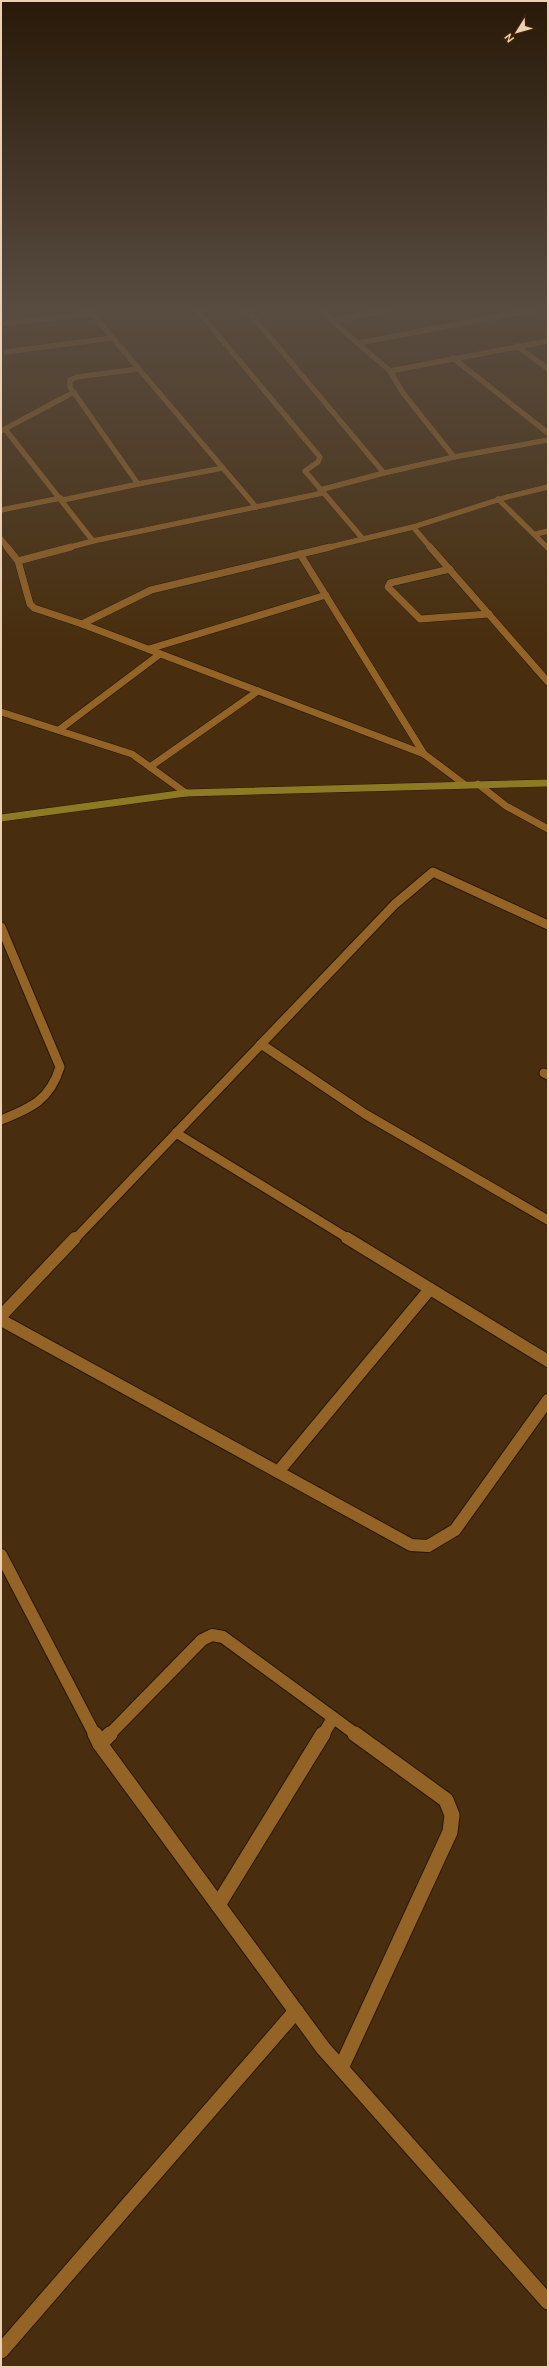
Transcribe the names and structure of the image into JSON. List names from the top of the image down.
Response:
{
  "north": "bottom left"
}
